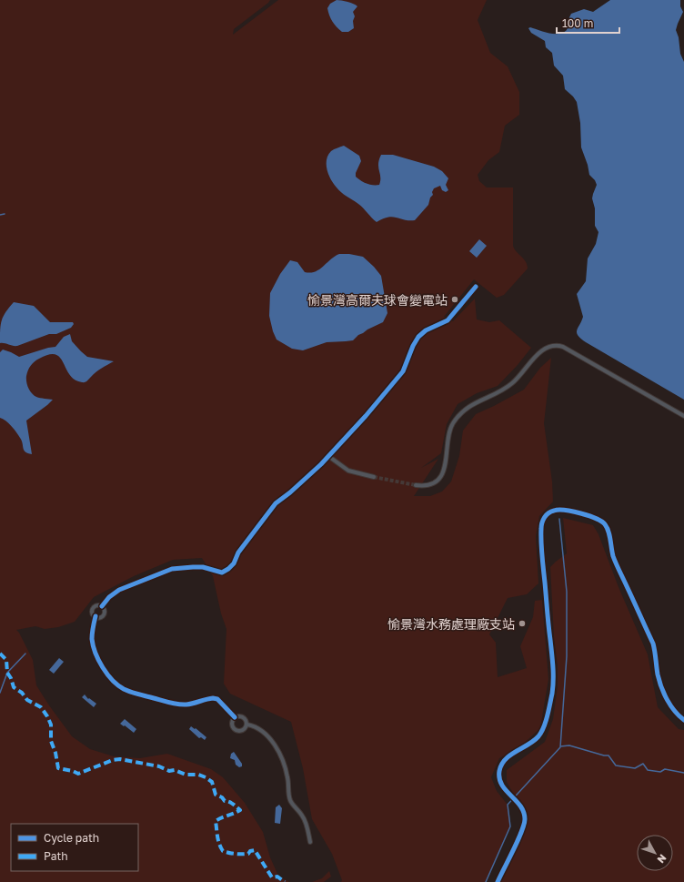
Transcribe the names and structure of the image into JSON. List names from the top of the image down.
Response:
{
  "places": ["愉景灣高爾夫球會變電站", "愉景灣水務處理廠支站"],
  "legend": ["Cycle path", "Path"],
  "scale_bar": "100 m",
  "north": "bottom right"
}
